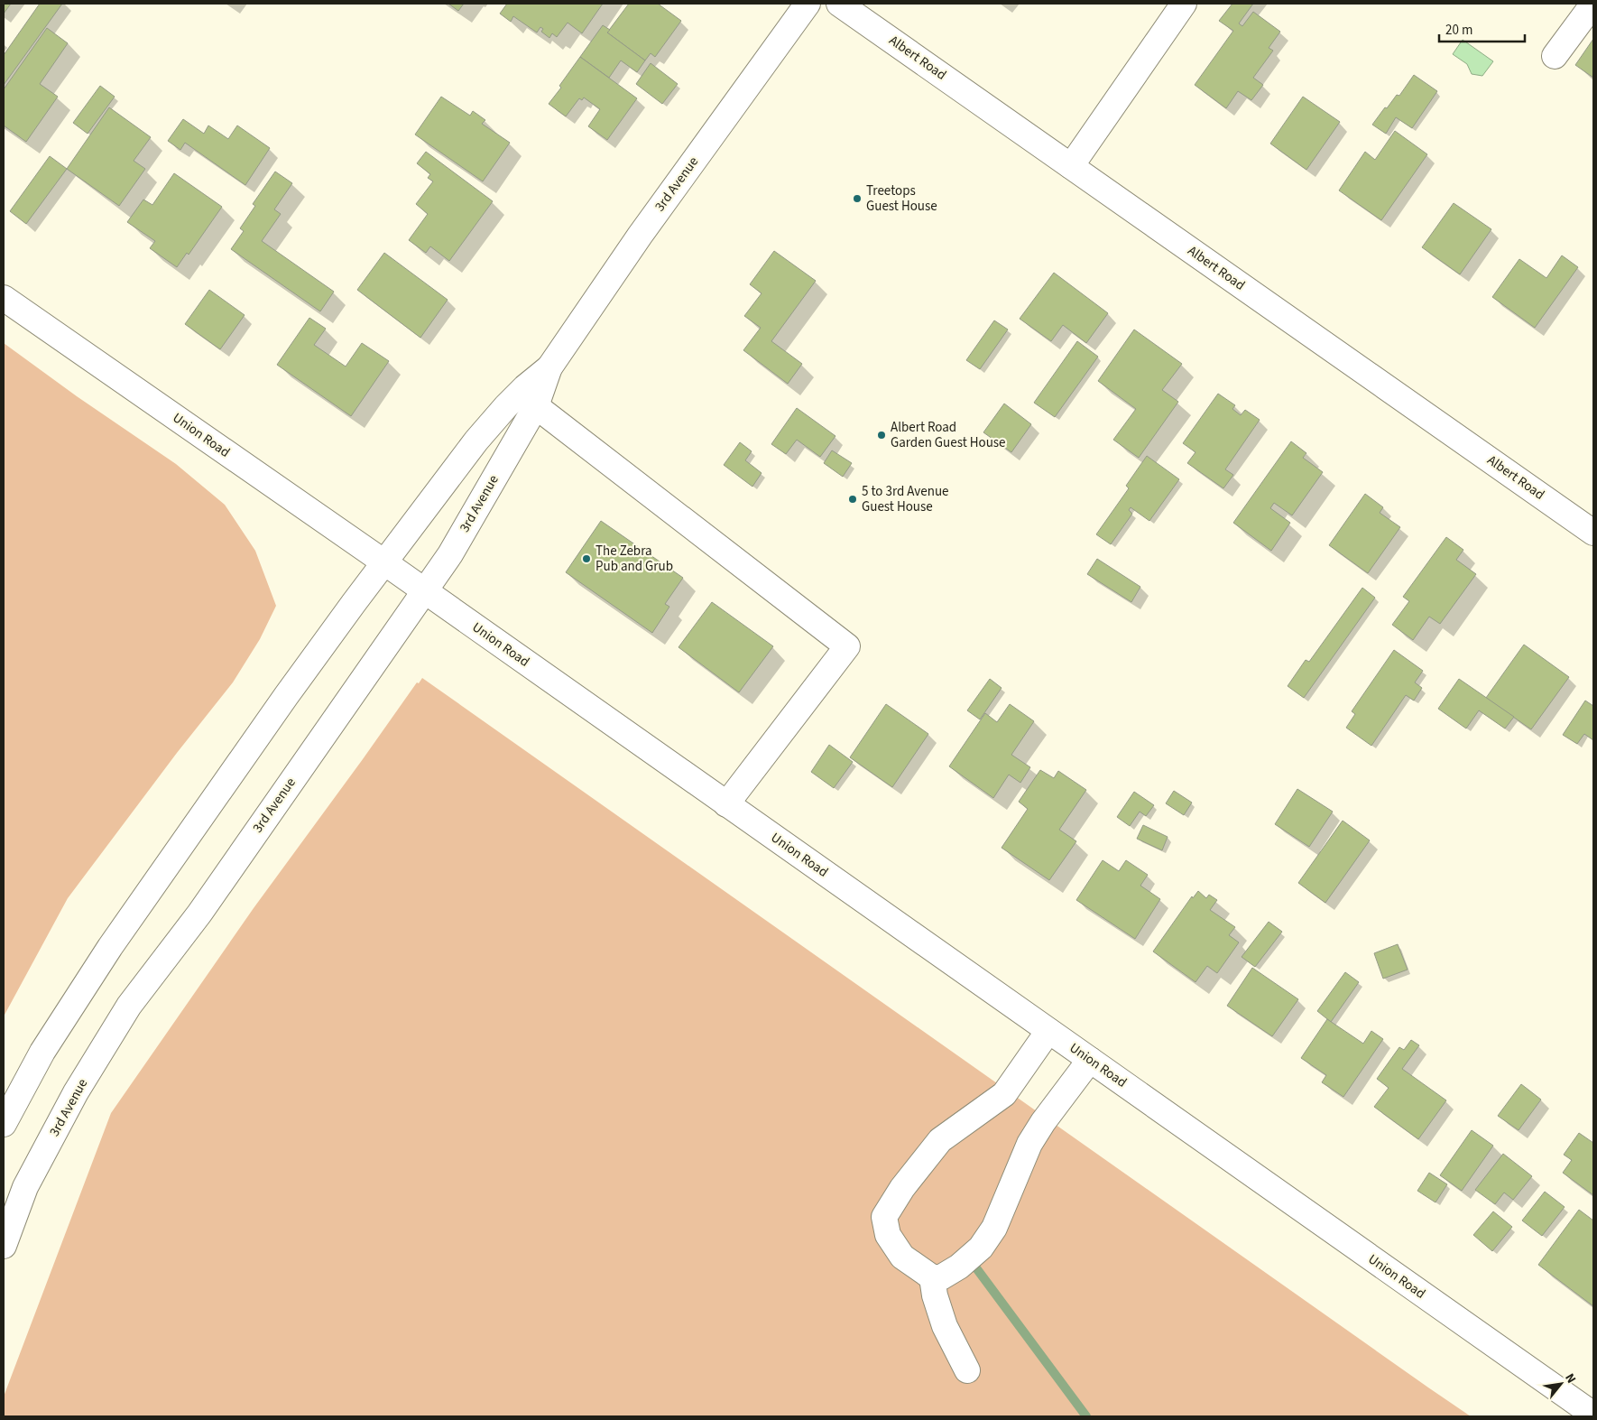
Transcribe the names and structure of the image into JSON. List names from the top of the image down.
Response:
{
  "streets": {
    "street": ["Albert Road", "3rd Avenue", "Union Road"]
  },
  "crossings": [
    ["3rd Avenue", "Union Road"]
  ],
  "places": [
    "Treetops Guest House",
    "Albert Road Garden Guest House",
    "5 to 3rd Avenue Guest House",
    "The Zebra Pub and Grub"
  ],
  "scale_bar": "20 m",
  "north": "top right"
}
